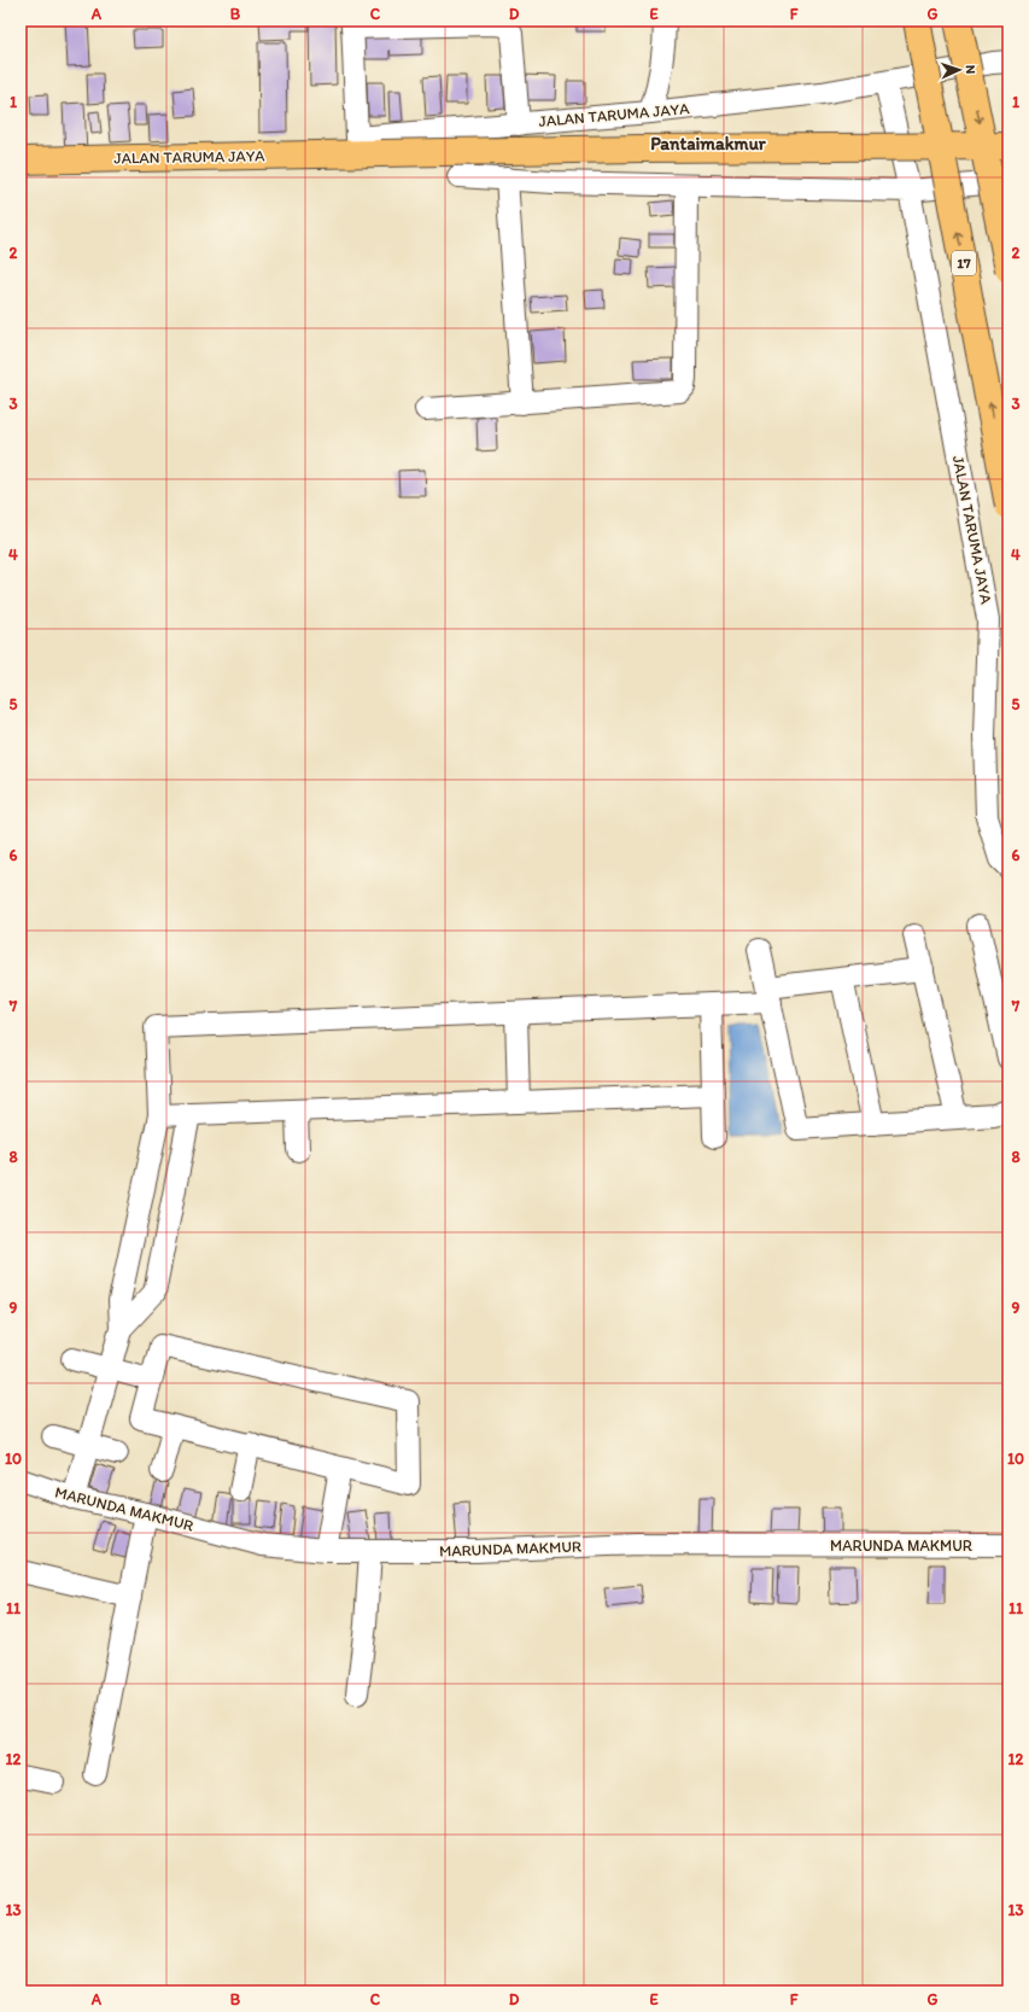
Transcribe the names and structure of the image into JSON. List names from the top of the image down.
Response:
{
  "streets": {
    "main road": ["JALAN TARUMA JAYA", "17"],
    "street": ["MARUNDA MAKMUR"]
  },
  "districts": ["Pantaimakmur"],
  "north": "right",
  "grid": {
    "columns": [
      "A",
      "B",
      "C",
      "D",
      "E",
      "F",
      "G"
    ],
    "rows": [
      "1",
      "2",
      "3",
      "4",
      "5",
      "6",
      "7",
      "8",
      "9",
      "10",
      "11",
      "12",
      "13"
    ]
  }
}
